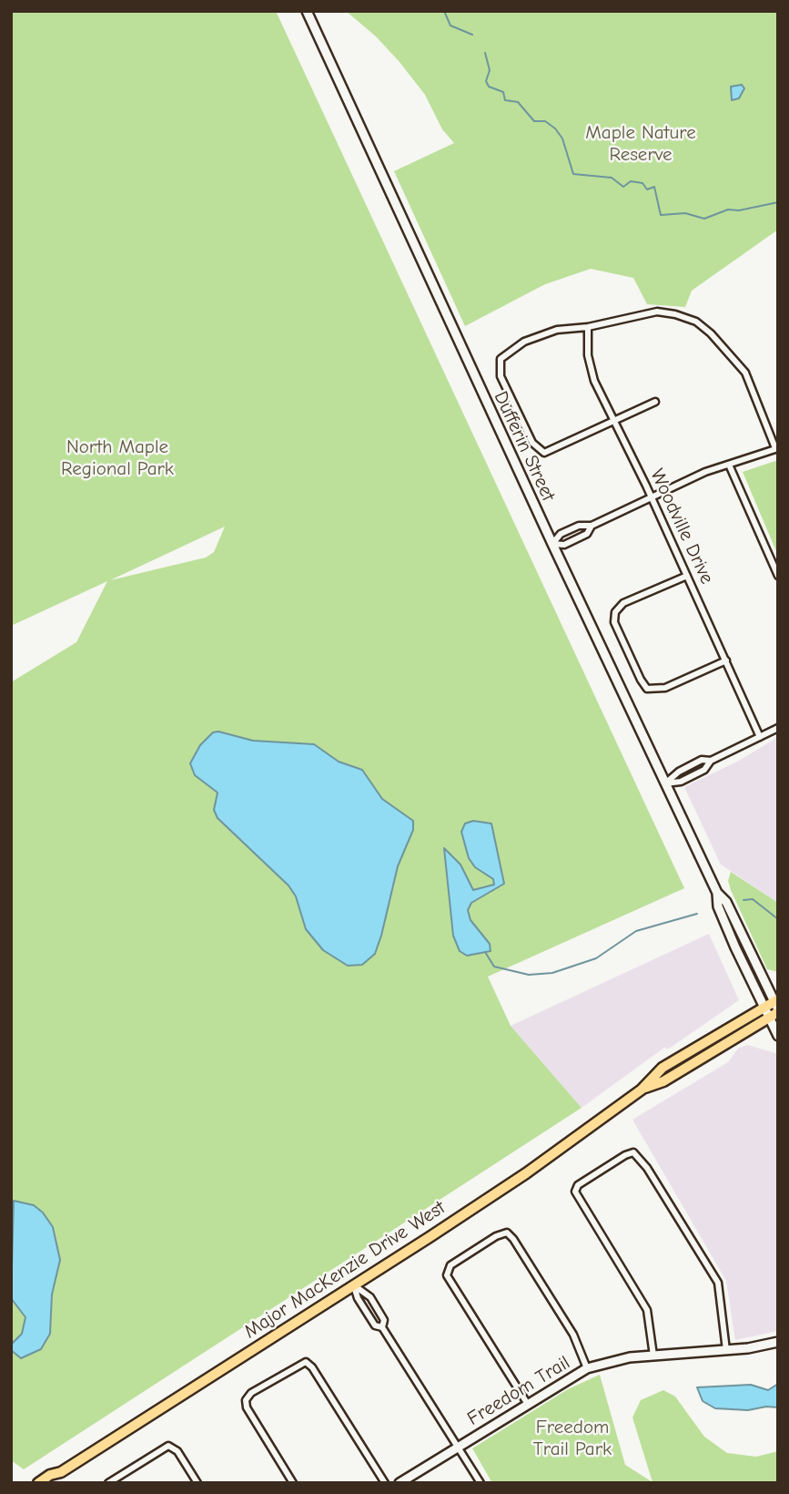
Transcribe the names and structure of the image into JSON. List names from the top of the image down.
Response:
{
  "streets": {
    "main road": ["Dufferin Street", "Major MacKenzie Drive West", "Freedom Trail"],
    "street": ["Woodville Drive"]
  },
  "crossings": [
    ["Dufferin Street", "Major MacKenzie Drive West"]
  ],
  "parks": ["Maple Nature Reserve", "North Maple Regional Park", "Freedom Trail Park"]
}
